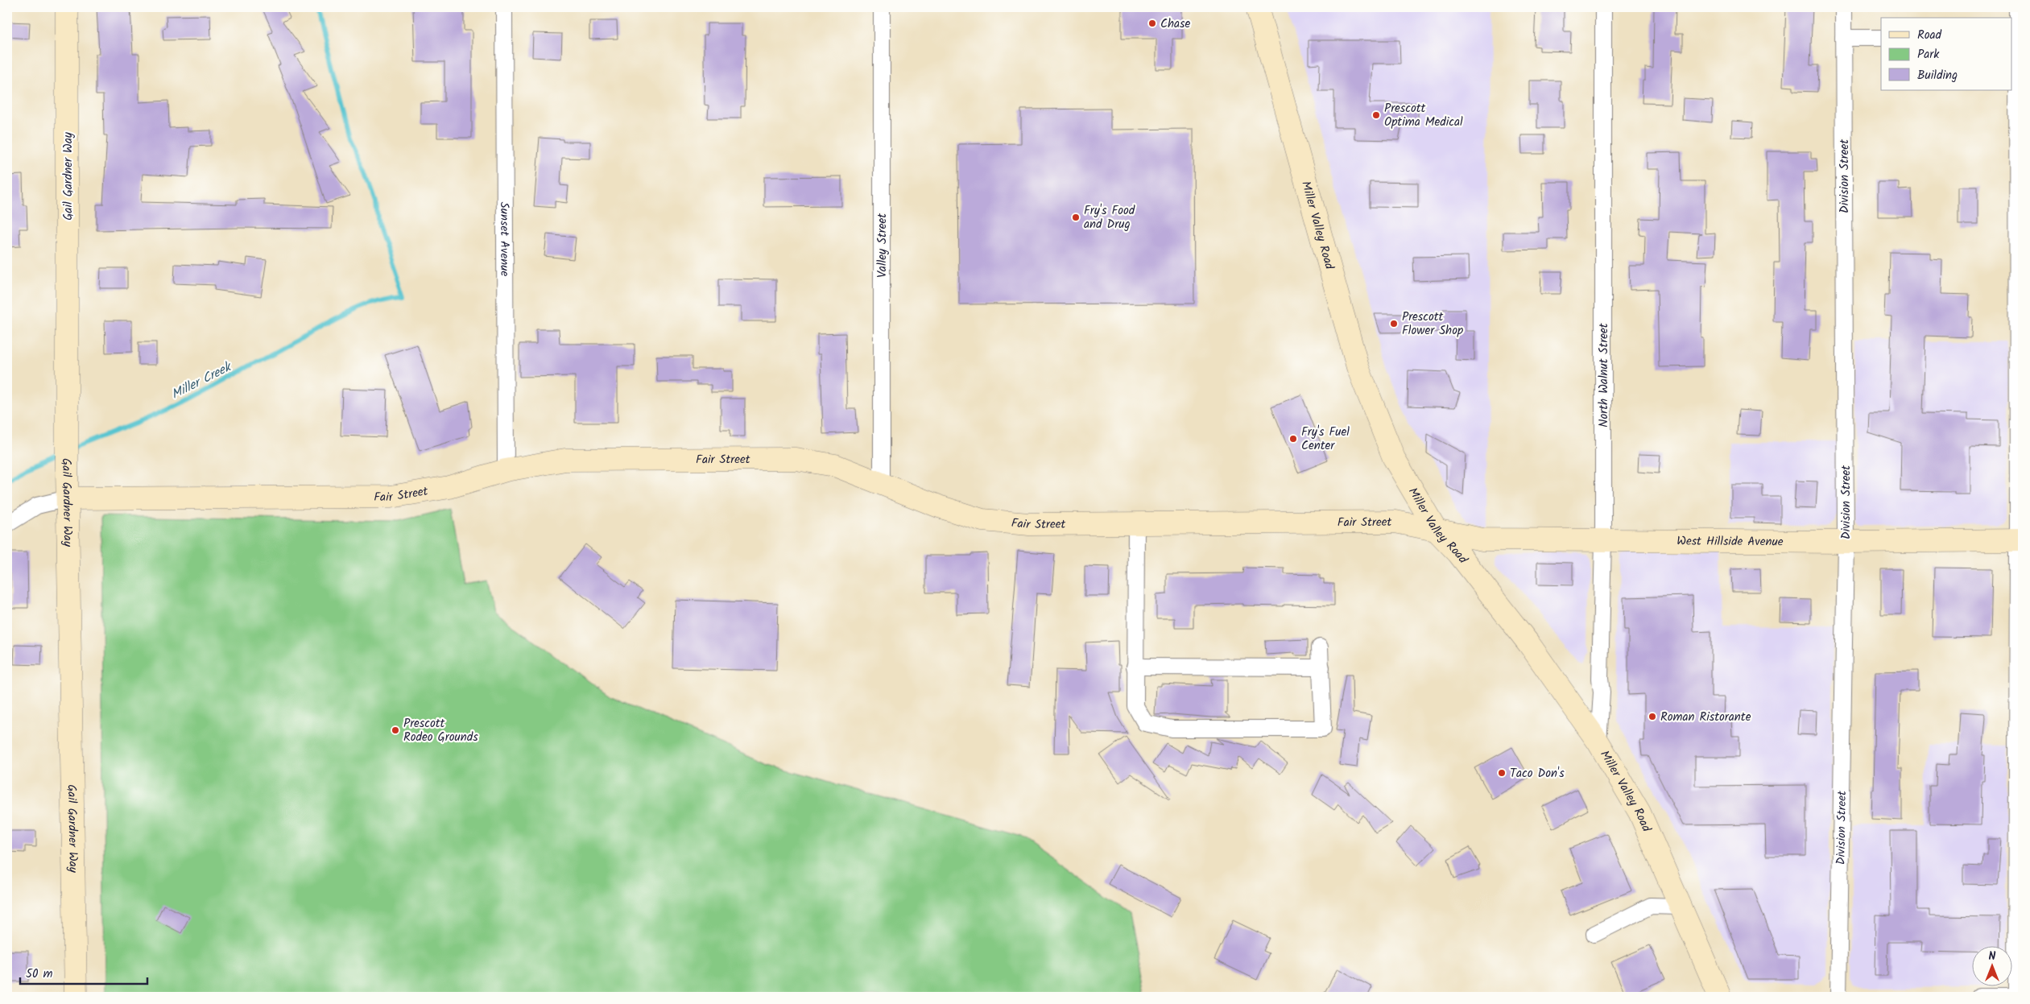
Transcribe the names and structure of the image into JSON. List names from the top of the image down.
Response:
{
  "streets": {
    "street": [
      "Gail Gardner Way",
      "Division Street",
      "Miller Valley Road",
      "Sunset Avenue",
      "Valley Street",
      "North Walnut Street",
      "Fair Street",
      "West Hillside Avenue"
    ]
  },
  "crossings": [
    ["Gail Gardner Way", "Fair Street"],
    ["Division Street", "West Hillside Avenue"],
    ["Miller Valley Road", "North Walnut Street"],
    ["Miller Valley Road", "Fair Street"],
    ["Miller Valley Road", "West Hillside Avenue"],
    ["Sunset Avenue", "Fair Street"],
    ["Valley Street", "Fair Street"],
    ["North Walnut Street", "West Hillside Avenue"],
    ["Fair Street", "West Hillside Avenue"]
  ],
  "water": ["Miller Creek"],
  "places": [
    "Chase",
    "Prescott Optima Medical",
    "Fry's Food and Drug",
    "Prescott Flower Shop",
    "Fry's Fuel Center",
    "Roman Ristorante",
    "Prescott Rodeo Grounds",
    "Taco Don's"
  ],
  "legend": ["Road", "Park", "Building"],
  "scale_bar": "50 m",
  "north": "top"
}
